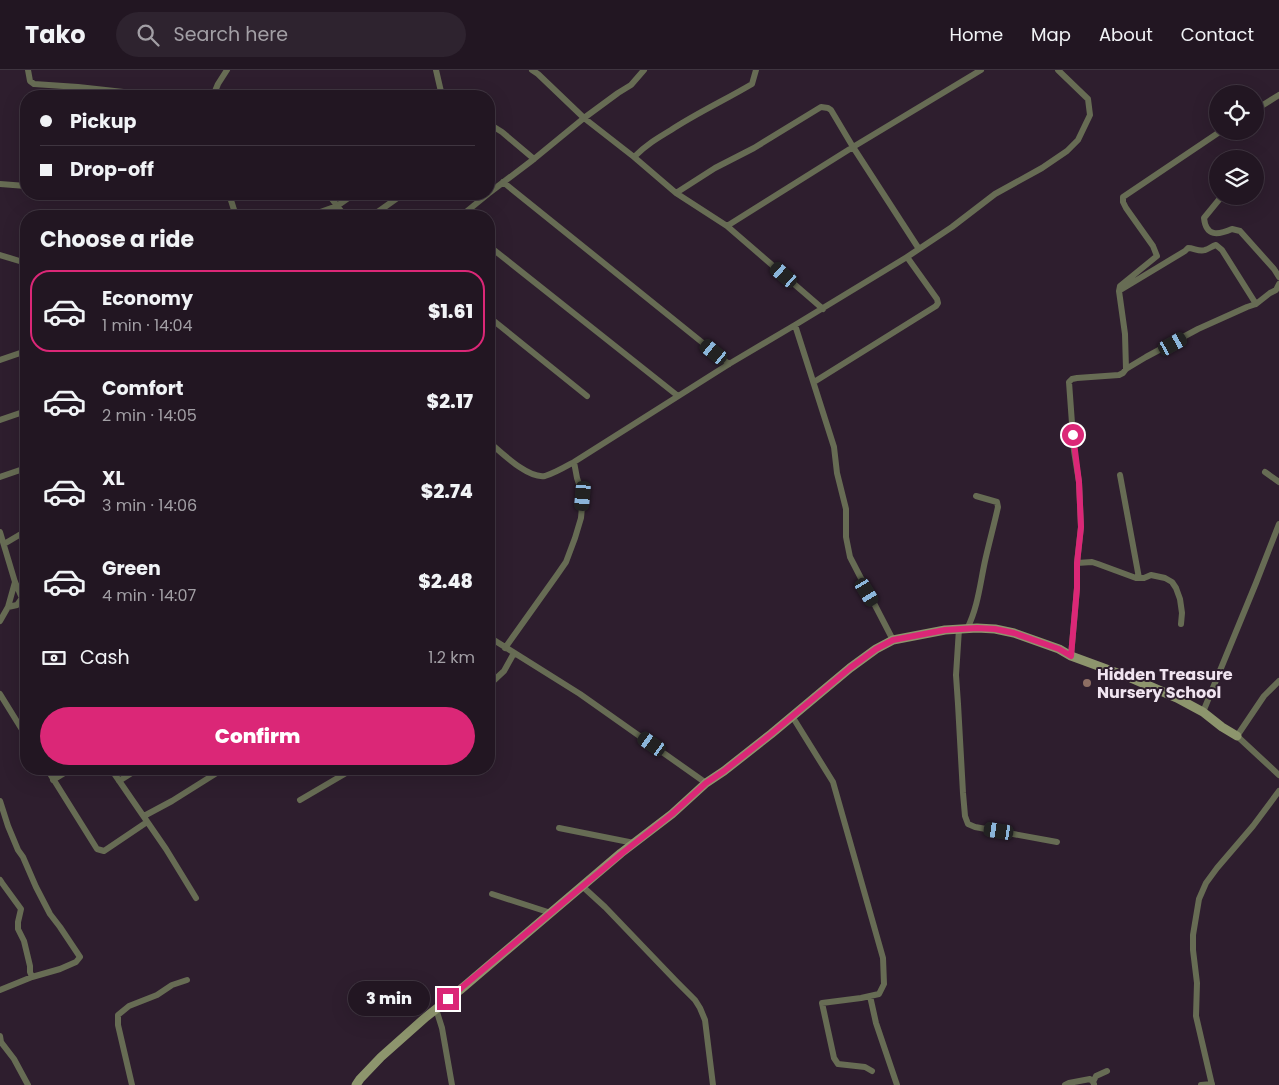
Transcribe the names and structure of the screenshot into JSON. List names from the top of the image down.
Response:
{
  "places": ["Hidden Treasure Nursery School"],
  "page": {
    "header": "Tako",
    "search": "Search here",
    "nav": [
      "Home",
      "Map",
      "About",
      "Contact"
    ],
    "banner": ["Pickup", "Drop-off"],
    "heading": "Choose a ride",
    "list": [
      {
        "name": "Economy",
        "note": "1 min · 14:04",
        "value": "$1.61"
      },
      {
        "name": "Comfort",
        "note": "2 min · 14:05",
        "value": "$2.17"
      },
      {
        "name": "XL",
        "note": "3 min · 14:06",
        "value": "$2.74"
      },
      {
        "name": "Green",
        "note": "4 min · 14:07",
        "value": "$2.48"
      }
    ],
    "pay": ["Cash", "1.2 km"],
    "buttons": "Confirm",
    "bubble": "3 min"
  }
}
